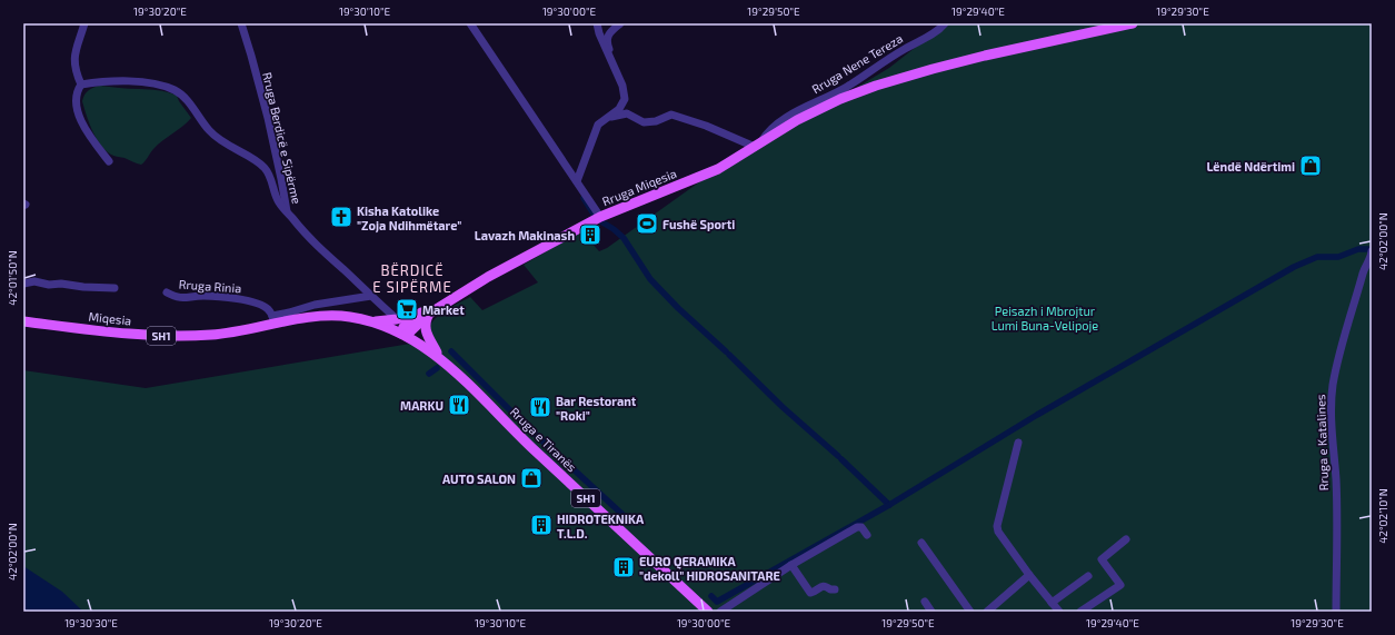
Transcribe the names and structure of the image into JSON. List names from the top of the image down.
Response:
{
  "streets": {
    "main road": [
      "Rruga Miqesia",
      "Miqesia",
      "SH1",
      "Rruga e Tiranës"
    ],
    "street": [
      "Rruga Nene Tereza",
      "Rruga Berdicë e Sipërme",
      "Rruga Rinia",
      "Rruga e Katalines"
    ]
  },
  "crossings": [
    ["Rruga Nene Tereza", "Rruga Miqesia"],
    ["Rruga Miqesia", "SH1"],
    ["Rruga Rinia", "Miqesia"],
    ["Miqesia", "SH1"],
    ["SH1", "Rruga e Tiranës"]
  ],
  "districts": ["BËRDICË E SIPËRME"],
  "parks": ["Peisazh i Mbrojtur Lumi Buna-Velipoje"],
  "places": {
    "shop": ["Lëndë Ndërtimi", "AUTO SALON"],
    "church": ["Kisha Katolike \"Zoja Ndihmëtare\""],
    "sports": ["Fushë Sporti"],
    "building": ["Lavazh Makinash", "HIDROTEKNIKA T.L.D.", "EURO QERAMIKA \"dekoll\" HIDROSANITARE"],
    "supermarket": ["Market"],
    "restaurant": ["MARKU", "Bar Restorant \"Roki\""]
  },
  "coordinates": [
    "19°30'20\"E",
    "19°30'10\"E",
    "19°30'00\"E",
    "19°29'50\"E",
    "19°29'40\"E",
    "19°29'30\"E",
    "42°02'00\"N",
    "42°01'50\"N",
    "42°02'10\"N",
    "19°30'30\"E"
  ]
}
